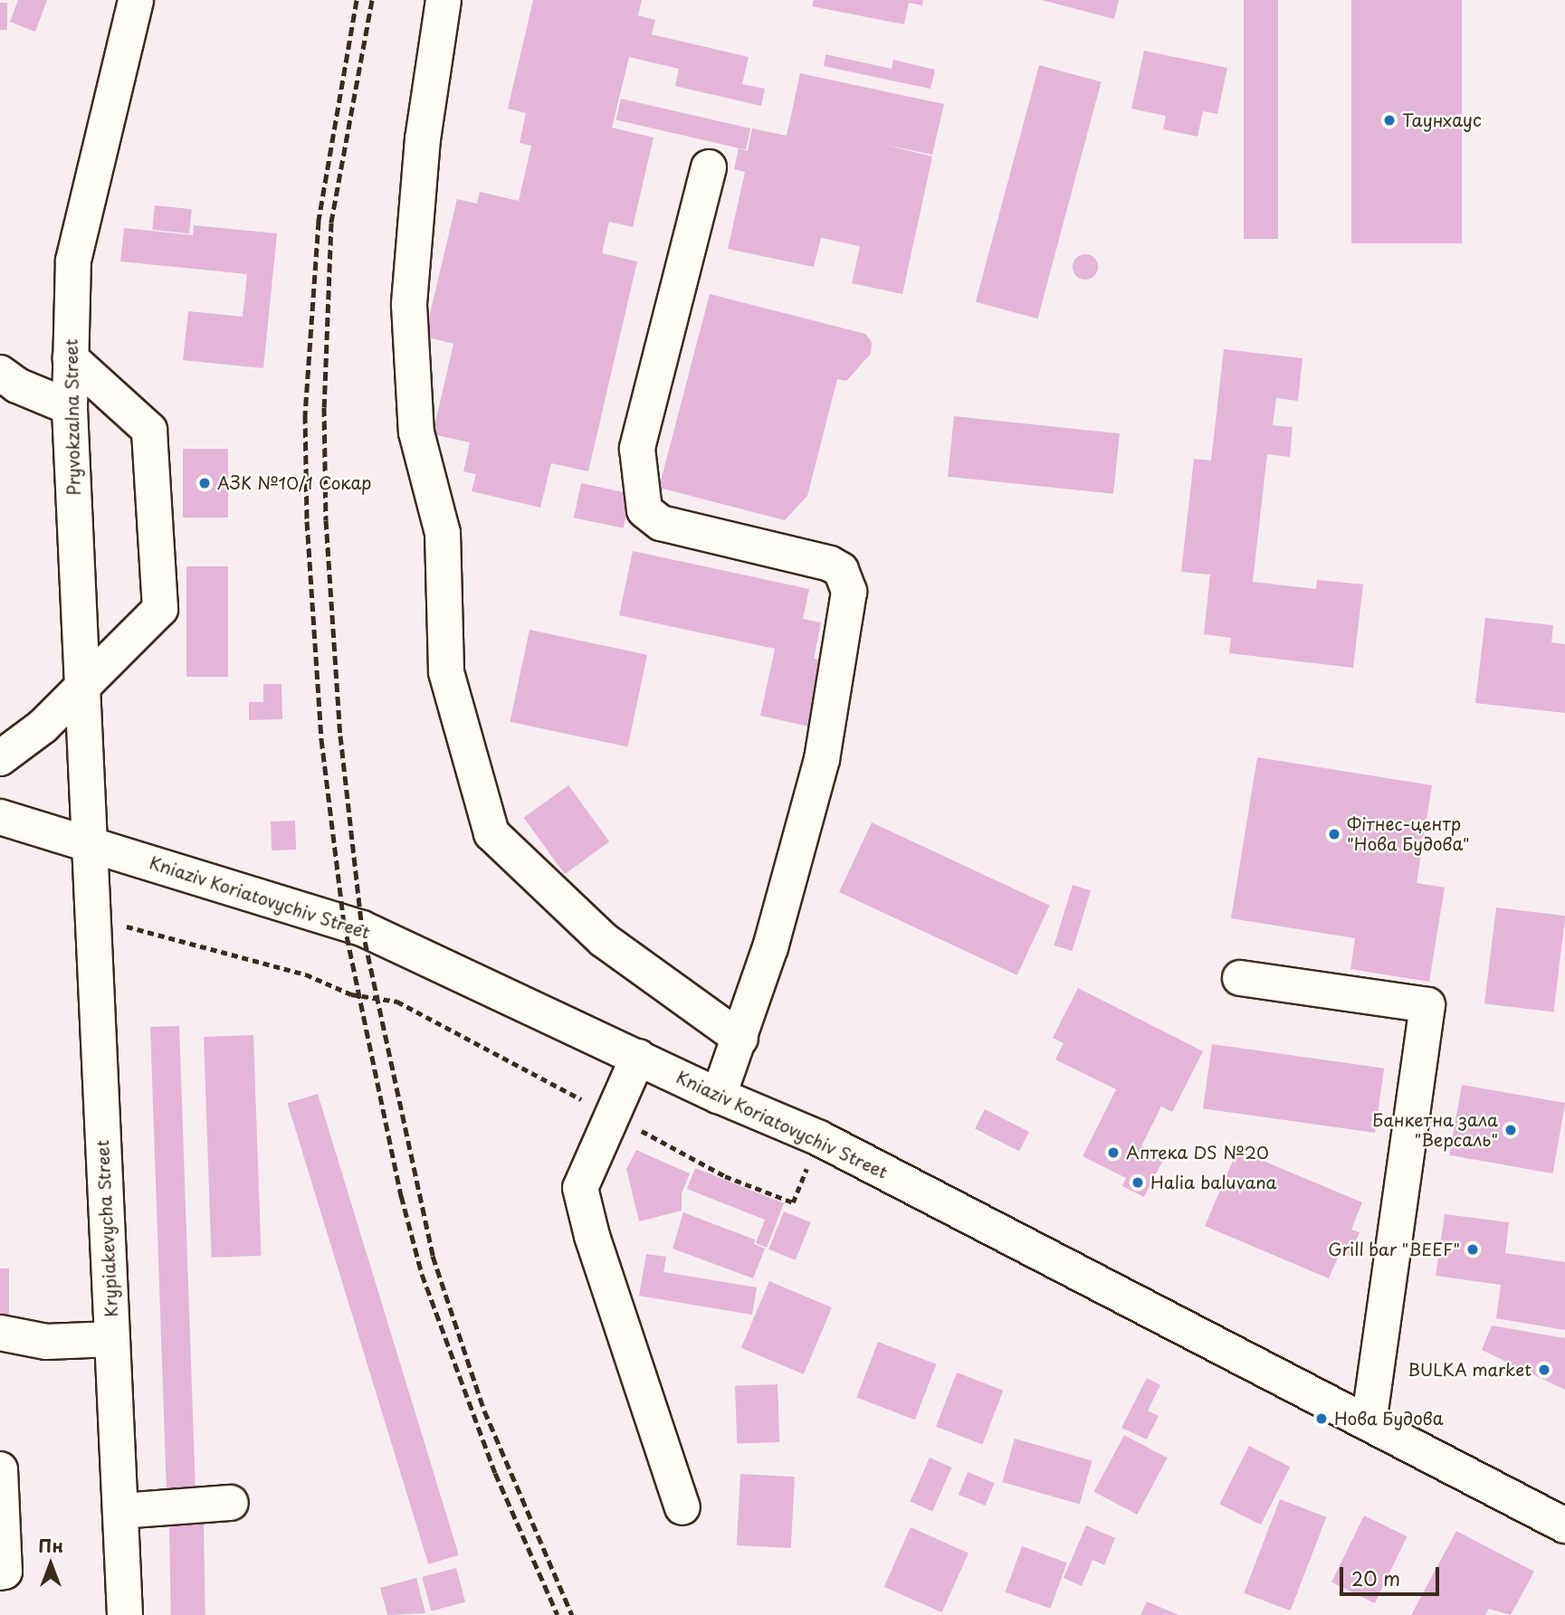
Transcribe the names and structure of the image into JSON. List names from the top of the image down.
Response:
{
  "streets": {
    "main road": ["Pryvokzalna Street", "Kniaziv Koriatovychiv Street", "Krypiakevycha Street"]
  },
  "crossings": [
    ["Pryvokzalna Street", "Kniaziv Koriatovychiv Street"],
    ["Pryvokzalna Street", "Krypiakevycha Street"],
    ["Kniaziv Koriatovychiv Street", "Krypiakevycha Street"]
  ],
  "places": [
    "Таунхаус",
    "АЗК №10/1 Сокар",
    "Фітнес-центр \"Нова Будова\"",
    "Банкетна зала \"Версаль\"",
    "Аптека DS №20",
    "Halia baluvana",
    "Grill bar \"BEEF\"",
    "BULKA market",
    "Нова Будова"
  ],
  "scale_bar": "20 m",
  "north": "top"
}
